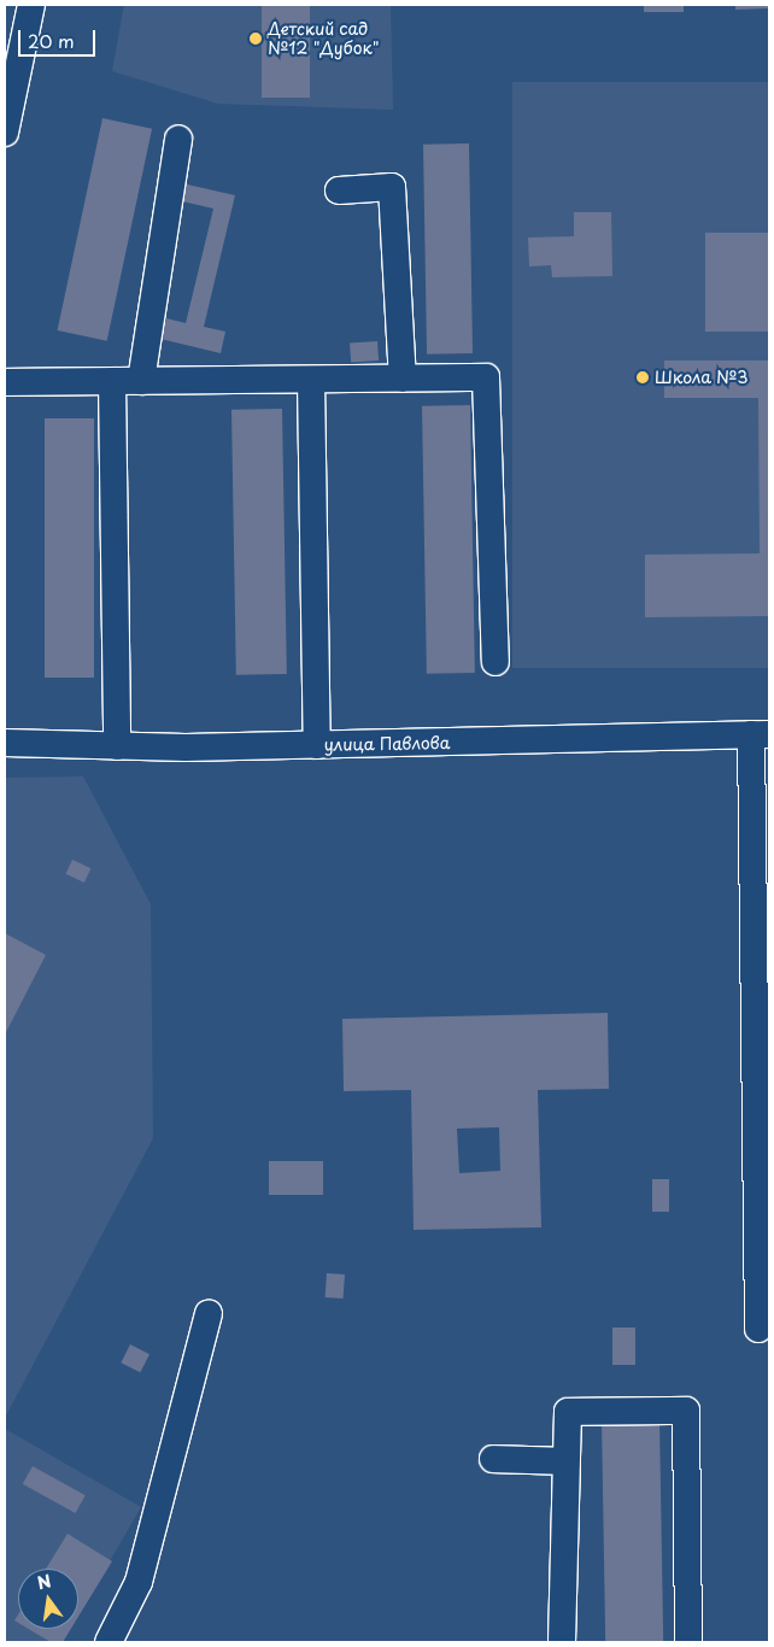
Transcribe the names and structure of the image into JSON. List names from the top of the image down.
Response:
{
  "streets": {
    "street": ["улица Павлова"]
  },
  "places": ["Детский сад №12 \"Дубок\"", "Школа №3"],
  "scale_bar": "20 m",
  "north": "top"
}
